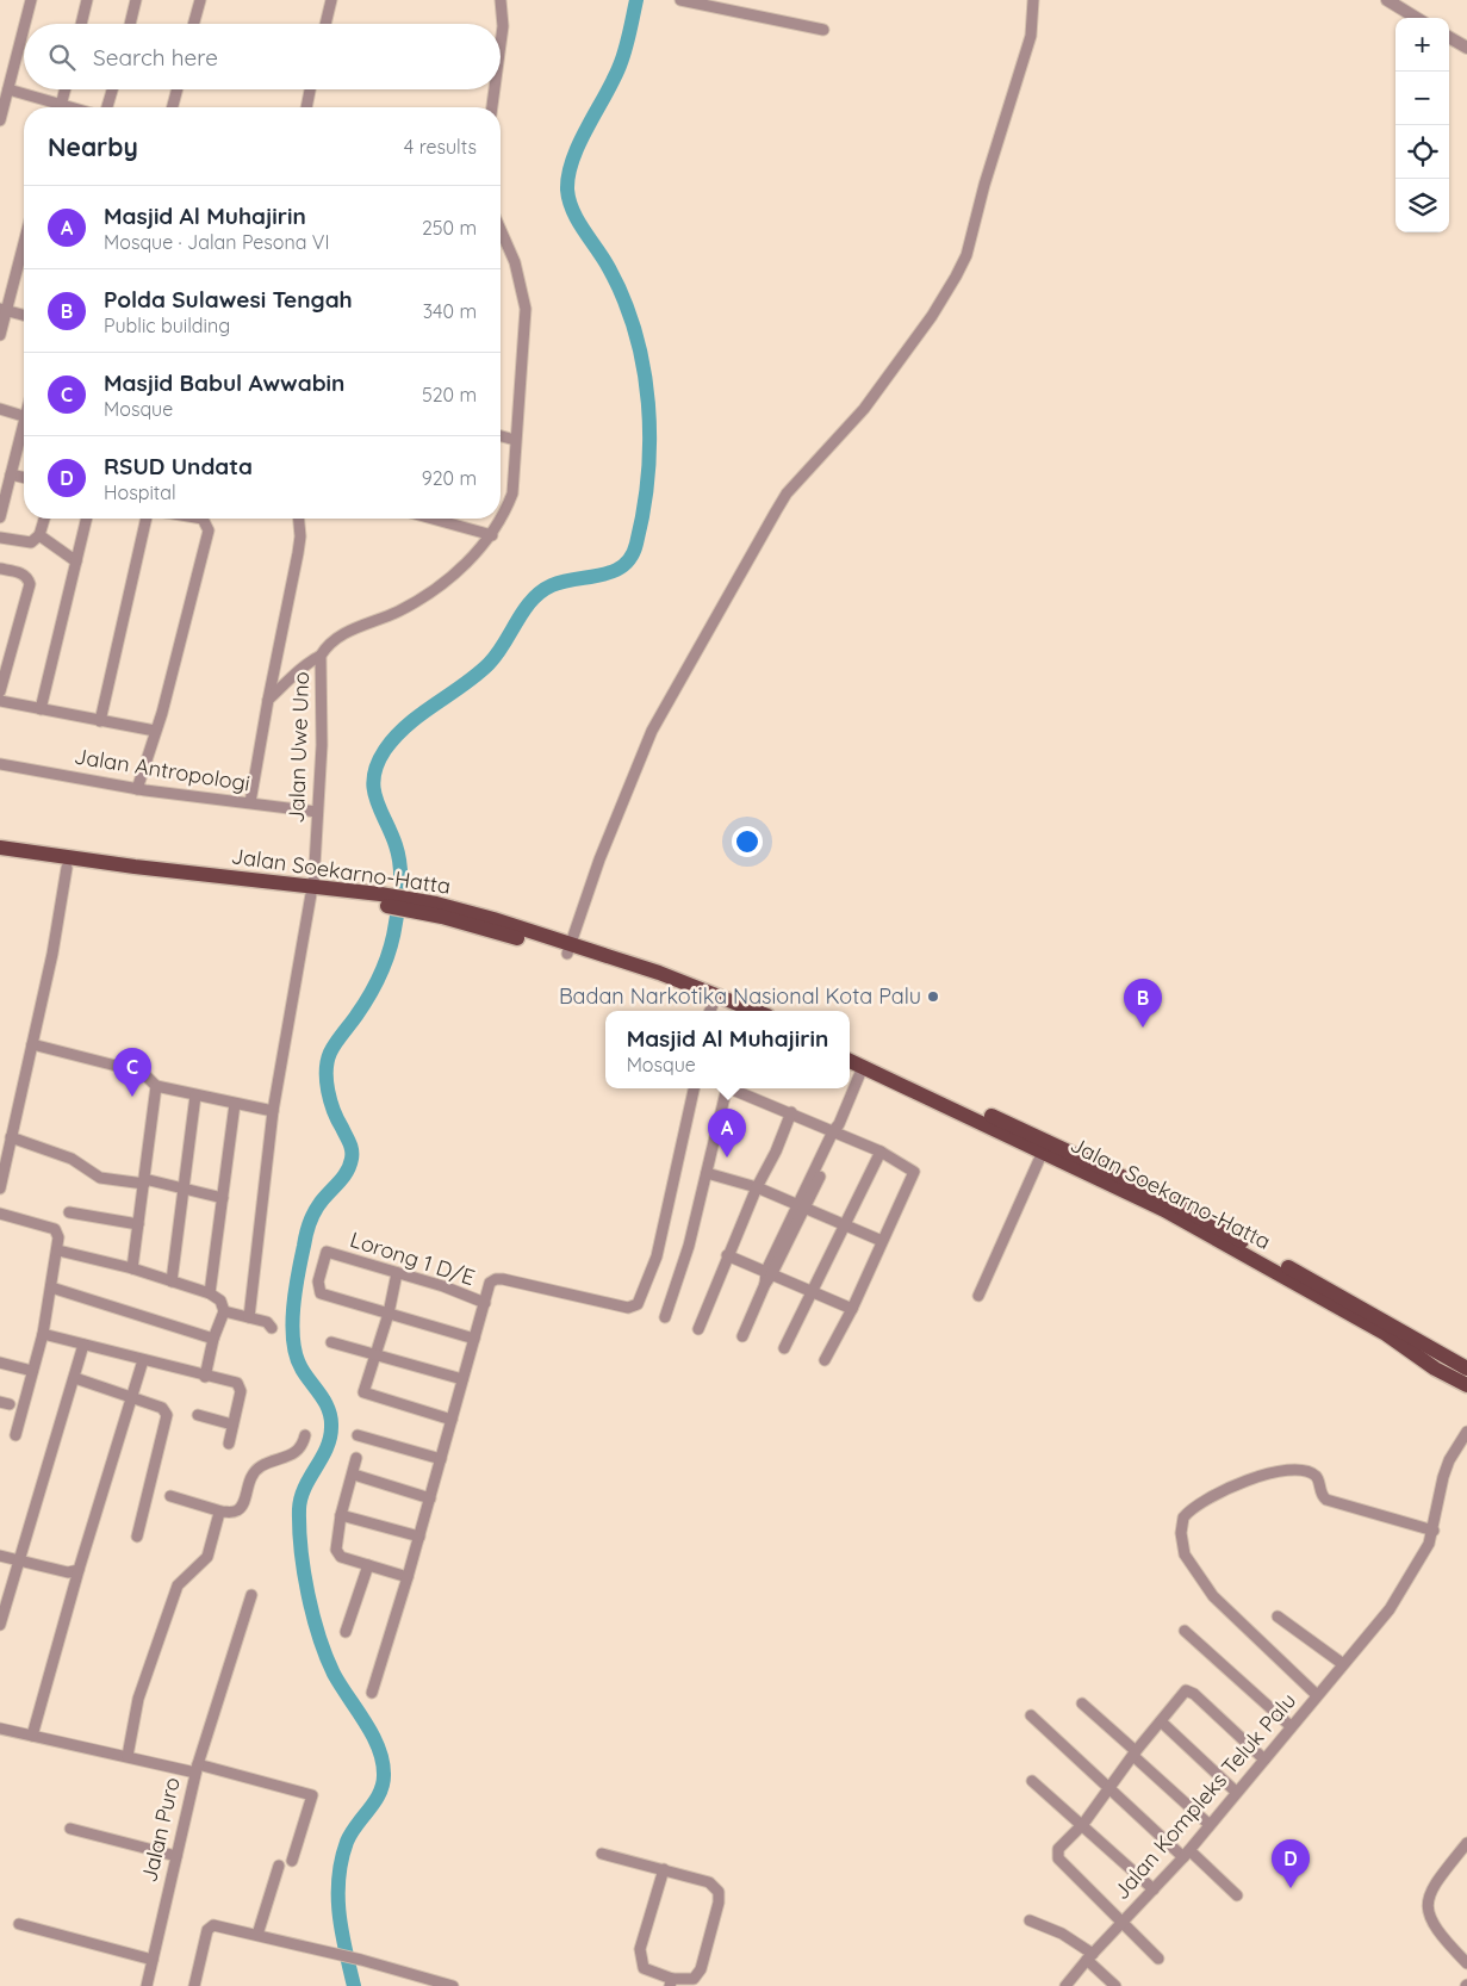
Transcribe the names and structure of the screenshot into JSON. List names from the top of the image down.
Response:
{
  "streets": {
    "main road": ["Jalan Soekarno-Hatta"],
    "street": [
      "Jalan Uwe Uno",
      "Jalan Antropologi",
      "Lorong 1 D/E",
      "Jalan Kompleks Teluk Palu",
      "Jalan Puro"
    ]
  },
  "crossings": [
    ["Jalan Uwe Uno", "Jalan Antropologi"],
    ["Jalan Uwe Uno", "Jalan Soekarno-Hatta"]
  ],
  "places": ["Badan Narkotika Nasional Kota Palu"],
  "page": {
    "map_buttons": ["+", "−"],
    "search": "Search here",
    "heading": ["Nearby", "4 results"],
    "list": [
      {
        "mark": "A",
        "name": "Masjid Al Muhajirin",
        "note": "Mosque · Jalan Pesona VI",
        "value": "250 m"
      },
      {
        "mark": "B",
        "name": "Polda Sulawesi Tengah",
        "note": "Public building",
        "value": "340 m"
      },
      {
        "mark": "C",
        "name": "Masjid Babul Awwabin",
        "note": "Mosque",
        "value": "520 m"
      },
      {
        "mark": "D",
        "name": "RSUD Undata",
        "note": "Hospital",
        "value": "920 m"
      }
    ],
    "pins": [
      "B",
      "C",
      "A",
      "D"
    ],
    "popup": ["Masjid Al Muhajirin", "Mosque"]
  }
}
